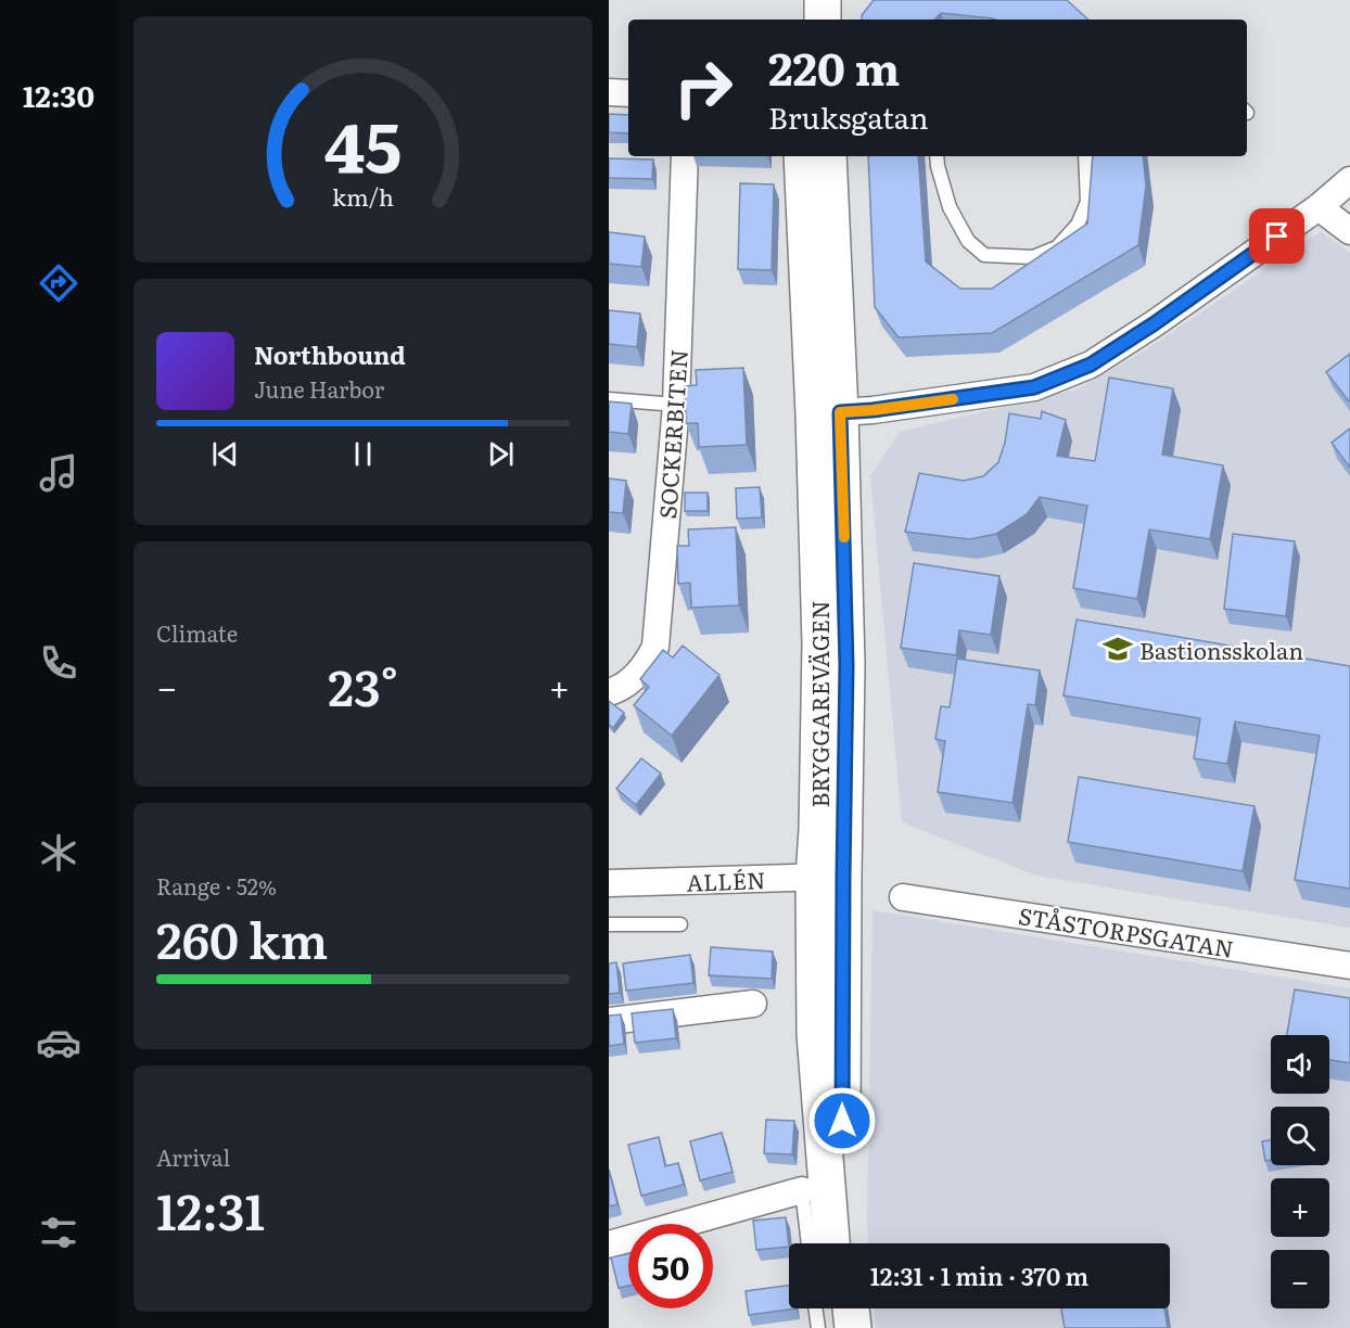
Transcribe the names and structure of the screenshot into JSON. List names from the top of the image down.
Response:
{
  "streets": {
    "main road": ["BRYGGAREVÄGEN"],
    "street": ["SOCKERBITEN", "ALLÉN", "STÅSTORPSGATAN"]
  },
  "crossings": [
    ["BRYGGAREVÄGEN", "ALLÉN"]
  ],
  "places": {
    "school or university": ["Bastionsskolan"]
  },
  "page": {
    "tabs": "12:30",
    "turn": ["220 m", "Bruksgatan"],
    "song": ["Northbound", "June Harbor"],
    "tile": [
      "Climate",
      ["Range · 52%", "260 km"],
      ["Arrival", "12:31"]
    ],
    "heat": ["−", "23°", "+"],
    "map_buttons": ["+", "−"],
    "limit": "50",
    "trip": "12:31 · 1 min · 370 m",
    "gauge": ["45", "km/h"]
  }
}
